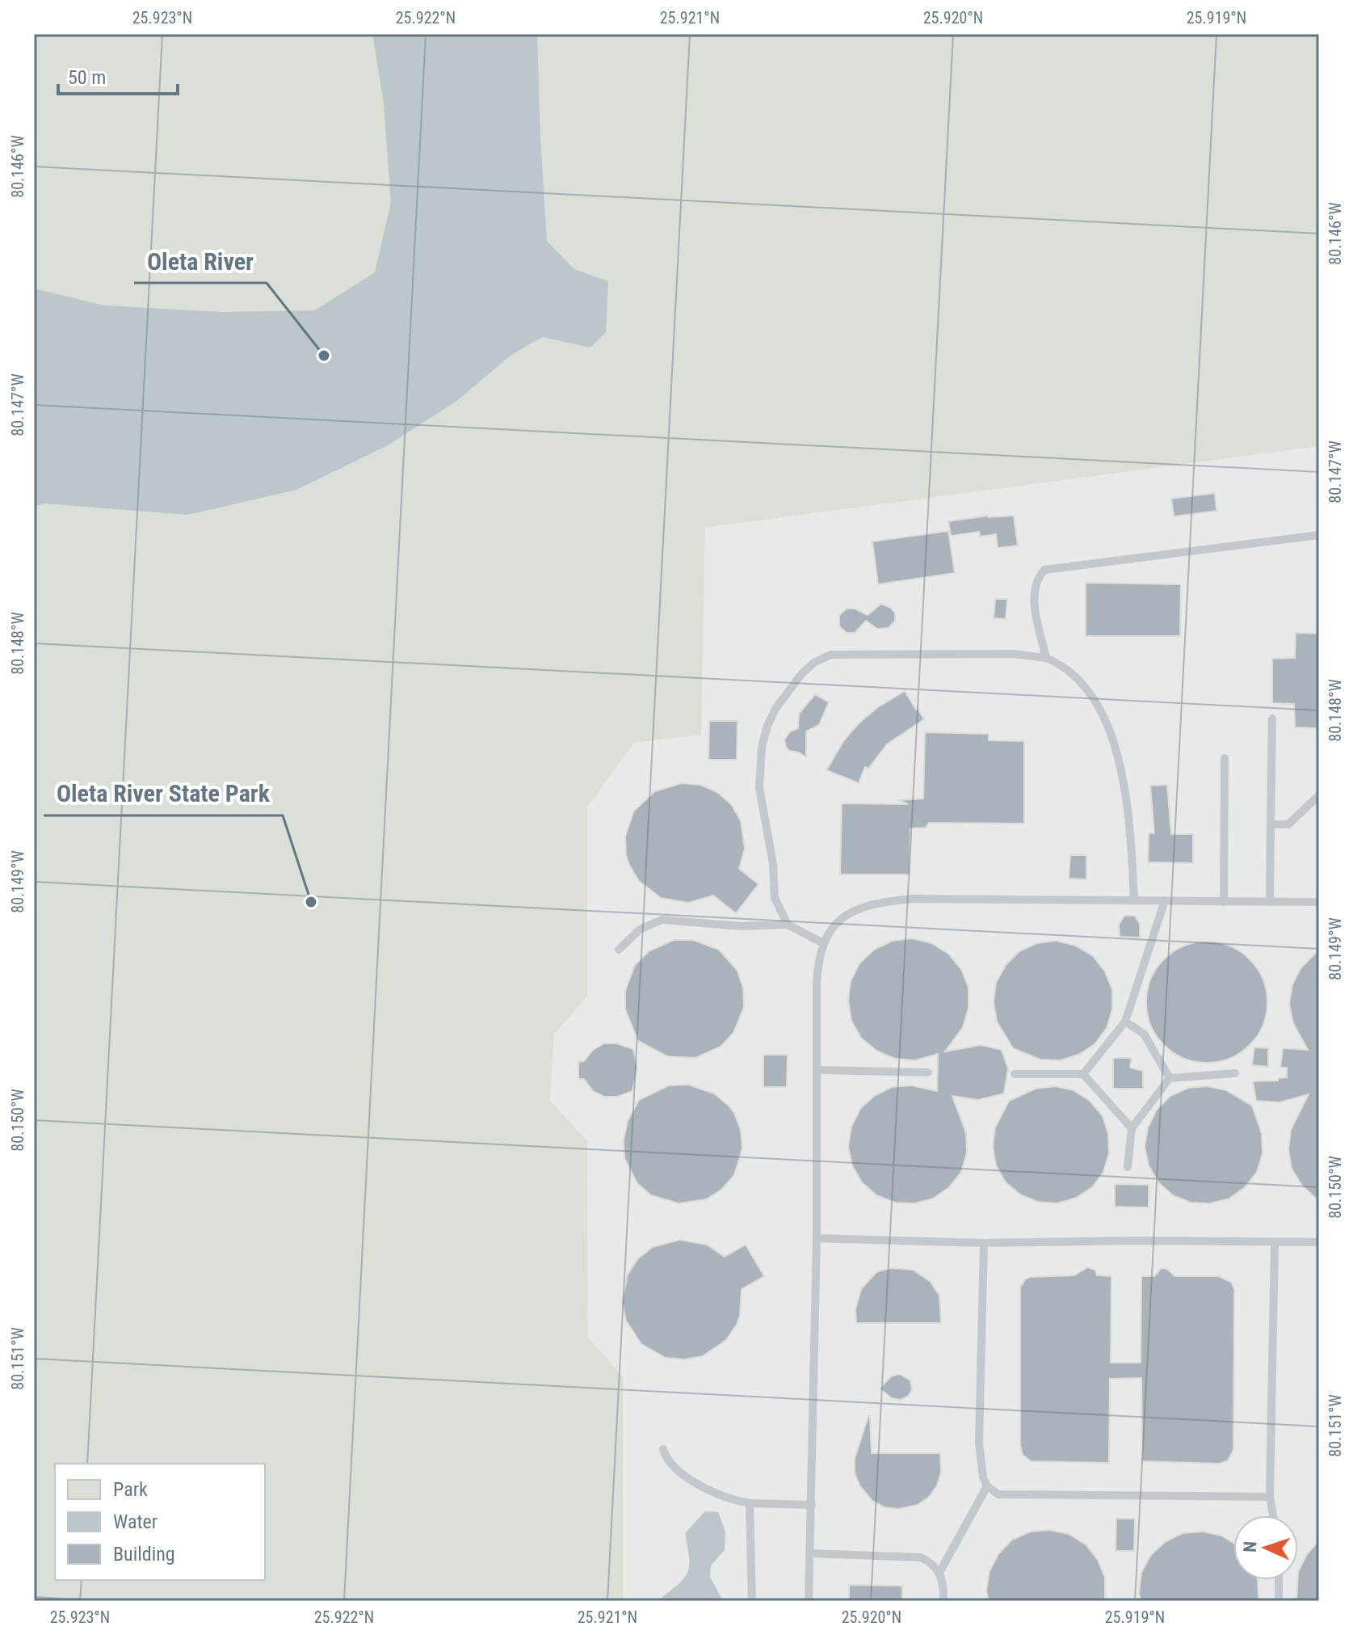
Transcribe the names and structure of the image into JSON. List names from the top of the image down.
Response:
{
  "places": ["Oleta River", "Oleta River State Park"],
  "legend": ["Park", "Water", "Building"],
  "scale_bar": "50 m",
  "north": "left",
  "coordinates": [
    "25.923°N",
    "25.922°N",
    "25.921°N",
    "25.920°N",
    "25.919°N",
    "80.146°W",
    "80.147°W",
    "80.148°W",
    "80.149°W",
    "80.150°W",
    "80.151°W"
  ]
}
